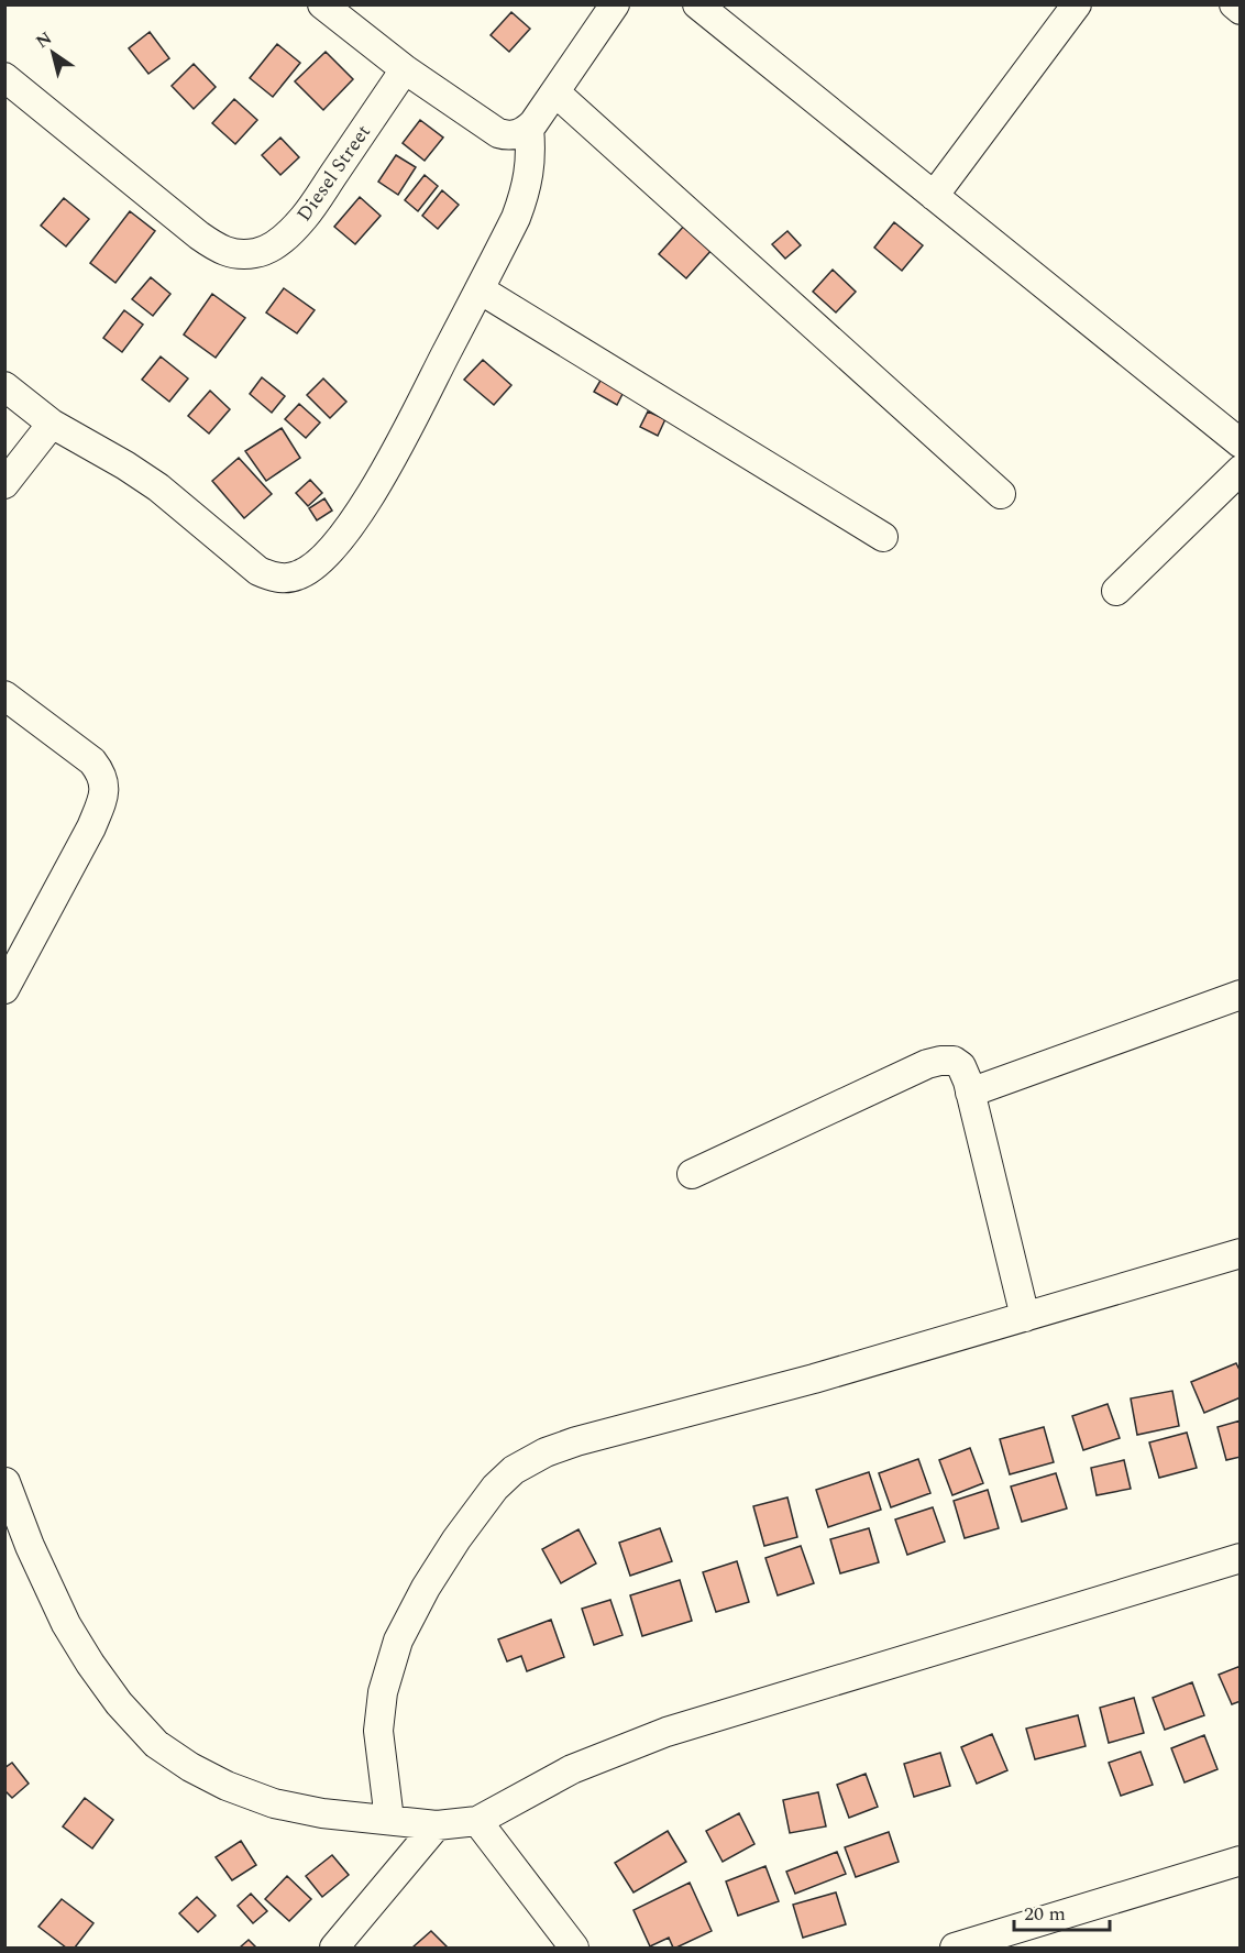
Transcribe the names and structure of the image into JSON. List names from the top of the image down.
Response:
{
  "streets": {
    "street": ["Diesel Street"]
  },
  "scale_bar": "20 m",
  "north": "top left"
}
